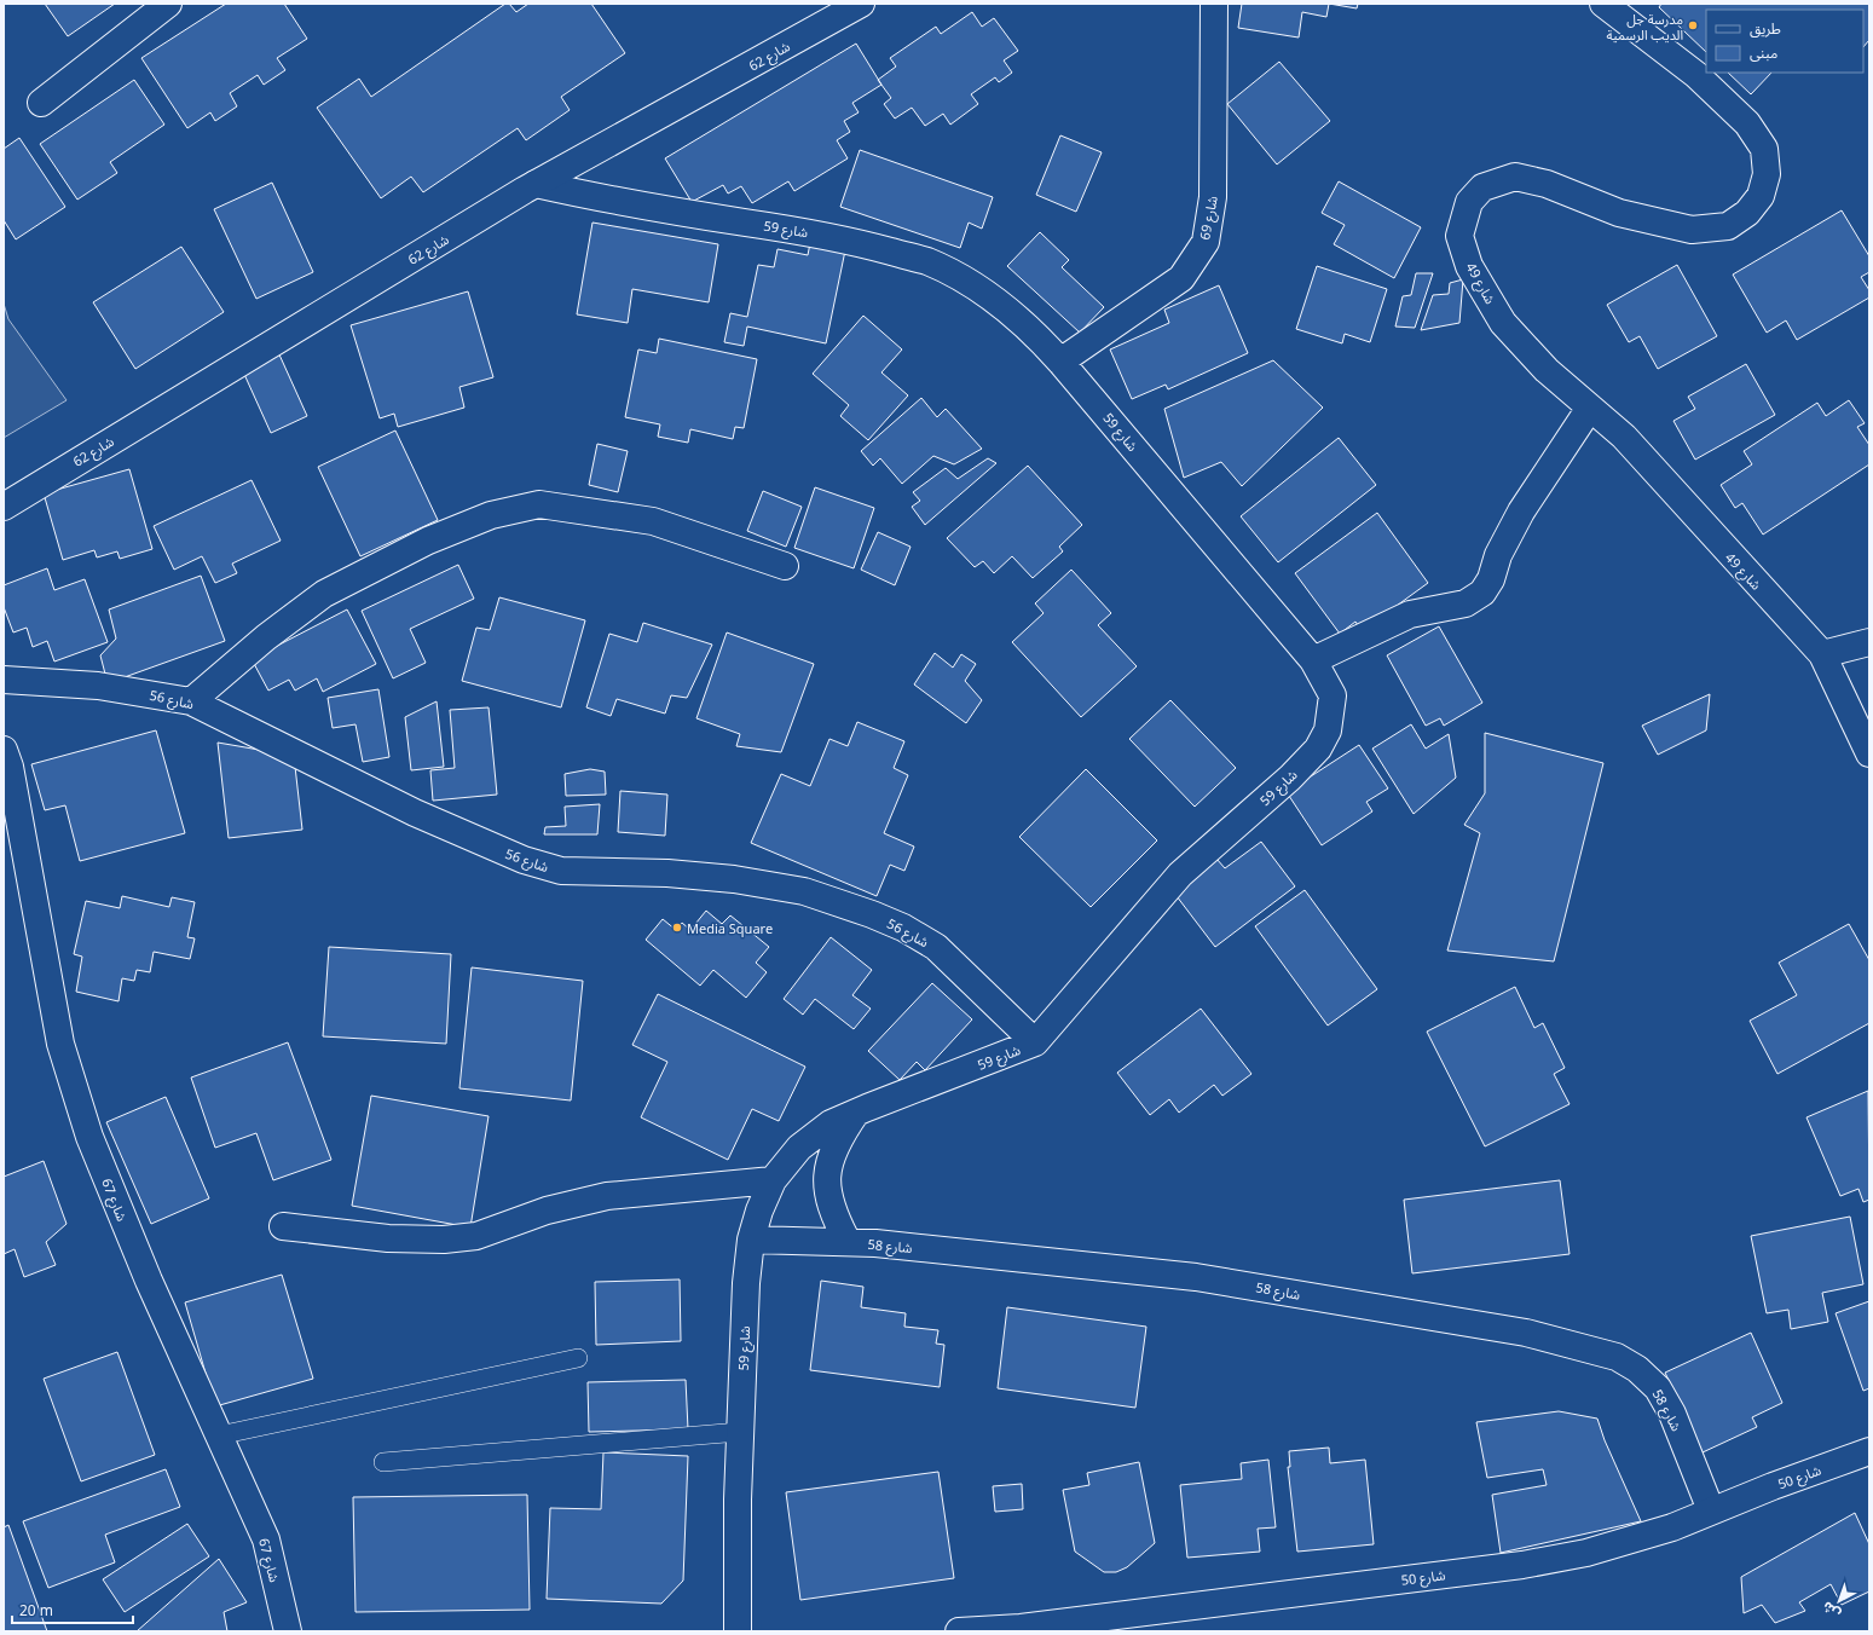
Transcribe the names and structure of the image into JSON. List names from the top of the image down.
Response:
{
  "streets": {
    "street": [
      "شارع 62",
      "شارع 69",
      "شارع 59",
      "شارع 49",
      "شارع 56",
      "شارع 67",
      "شارع 58",
      "شارع 50"
    ]
  },
  "crossings": [
    ["شارع 62", "شارع 59"],
    ["شارع 69", "شارع 59"],
    ["شارع 59", "شارع 56"],
    ["شارع 59", "شارع 58"],
    ["شارع 58", "شارع 50"]
  ],
  "places": ["مدرسة جل الديب الرسمية", "Media Square"],
  "legend": ["طريق", "مبنى"],
  "scale_bar": "20 m",
  "north": "bottom left"
}
